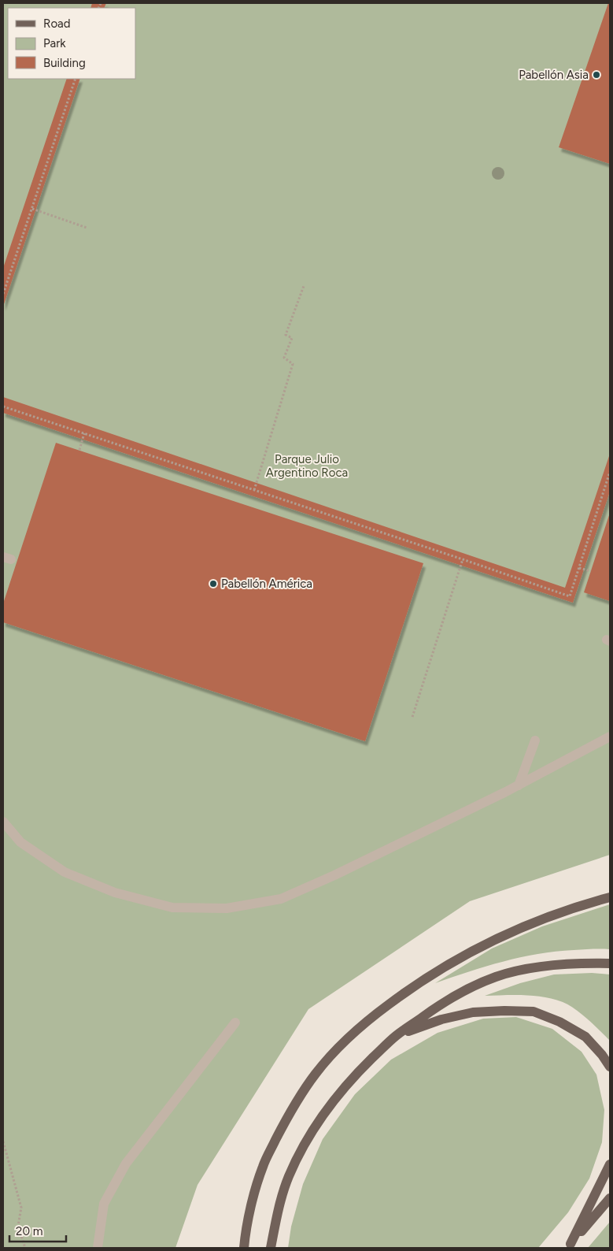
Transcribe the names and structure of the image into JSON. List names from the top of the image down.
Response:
{
  "parks": ["Parque Julio Argentino Roca"],
  "places": ["Pabellón Asia", "Pabellón América"],
  "legend": ["Road", "Park", "Building"],
  "scale_bar": "20 m"
}
